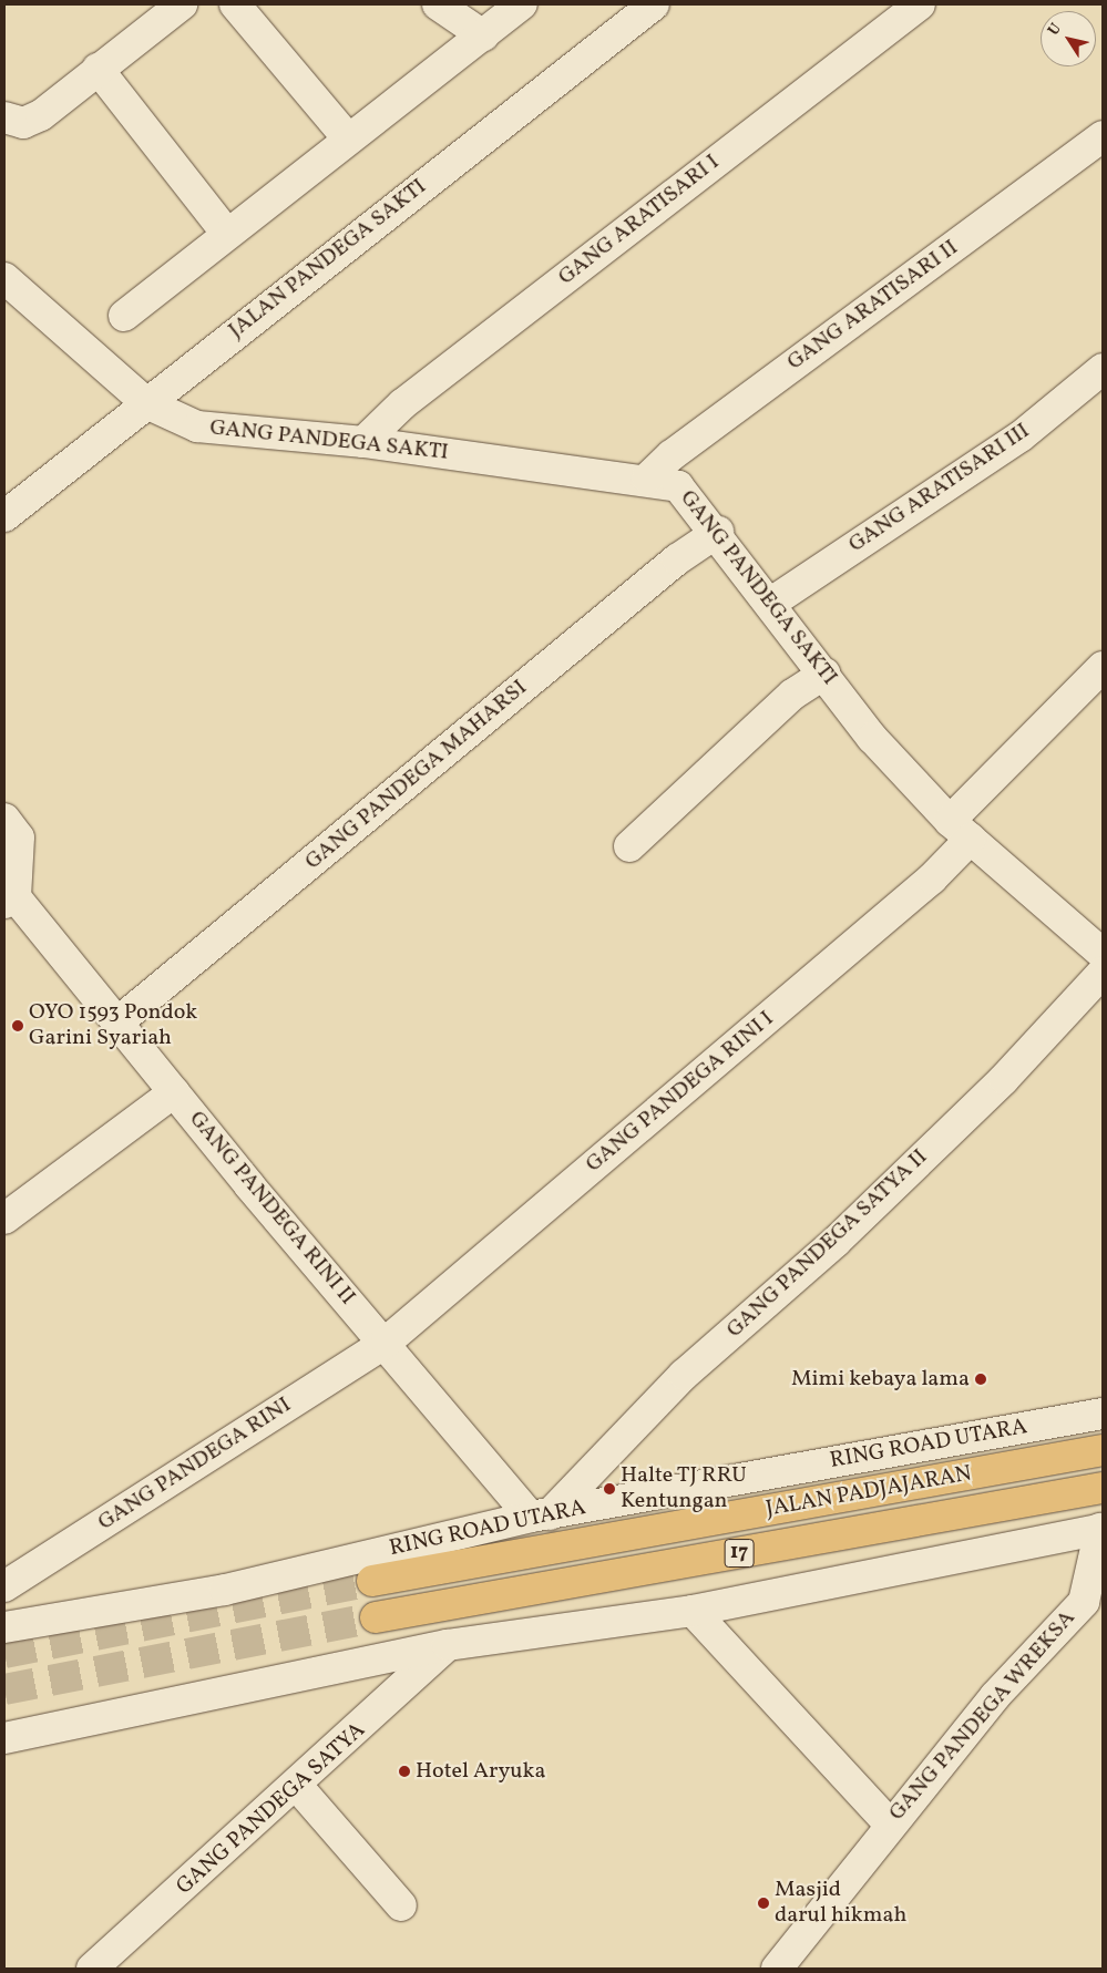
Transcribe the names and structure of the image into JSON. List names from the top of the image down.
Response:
{
  "streets": {
    "highway": ["JALAN PADJAJARAN", "17"],
    "street": [
      "GANG ARATISARI I",
      "JALAN PANDEGA SAKTI",
      "GANG ARATISARI II",
      "GANG PANDEGA SAKTI",
      "GANG ARATISARI III",
      "GANG PANDEGA MAHARSI",
      "GANG PANDEGA RINI I",
      "GANG PANDEGA RINI II",
      "GANG PANDEGA SATYA II",
      "RING ROAD UTARA",
      "GANG PANDEGA RINI",
      "GANG PANDEGA WREKSA",
      "GANG PANDEGA SATYA"
    ]
  },
  "crossings": [
    ["GANG ARATISARI I", "GANG PANDEGA SAKTI"],
    ["JALAN PANDEGA SAKTI", "GANG PANDEGA SAKTI"],
    ["GANG ARATISARI II", "GANG PANDEGA SAKTI"],
    ["GANG PANDEGA SAKTI", "GANG ARATISARI III"],
    ["GANG PANDEGA SAKTI", "GANG PANDEGA MAHARSI"],
    ["GANG PANDEGA SAKTI", "GANG PANDEGA RINI I"],
    ["GANG PANDEGA MAHARSI", "GANG PANDEGA RINI II"],
    ["GANG PANDEGA RINI I", "GANG PANDEGA RINI II"],
    ["GANG PANDEGA RINI I", "GANG PANDEGA RINI"],
    ["GANG PANDEGA RINI II", "GANG PANDEGA SATYA II"],
    ["GANG PANDEGA RINI II", "RING ROAD UTARA"],
    ["GANG PANDEGA RINI II", "GANG PANDEGA RINI"],
    ["GANG PANDEGA SATYA II", "RING ROAD UTARA"]
  ],
  "places": [
    "OYO 1593 Pondok Garini Syariah",
    "Mimi kebaya lama",
    "Halte TJ RRU Kentungan",
    "Hotel Aryuka",
    "Masjid darul hikmah"
  ],
  "north": "top left"
}
